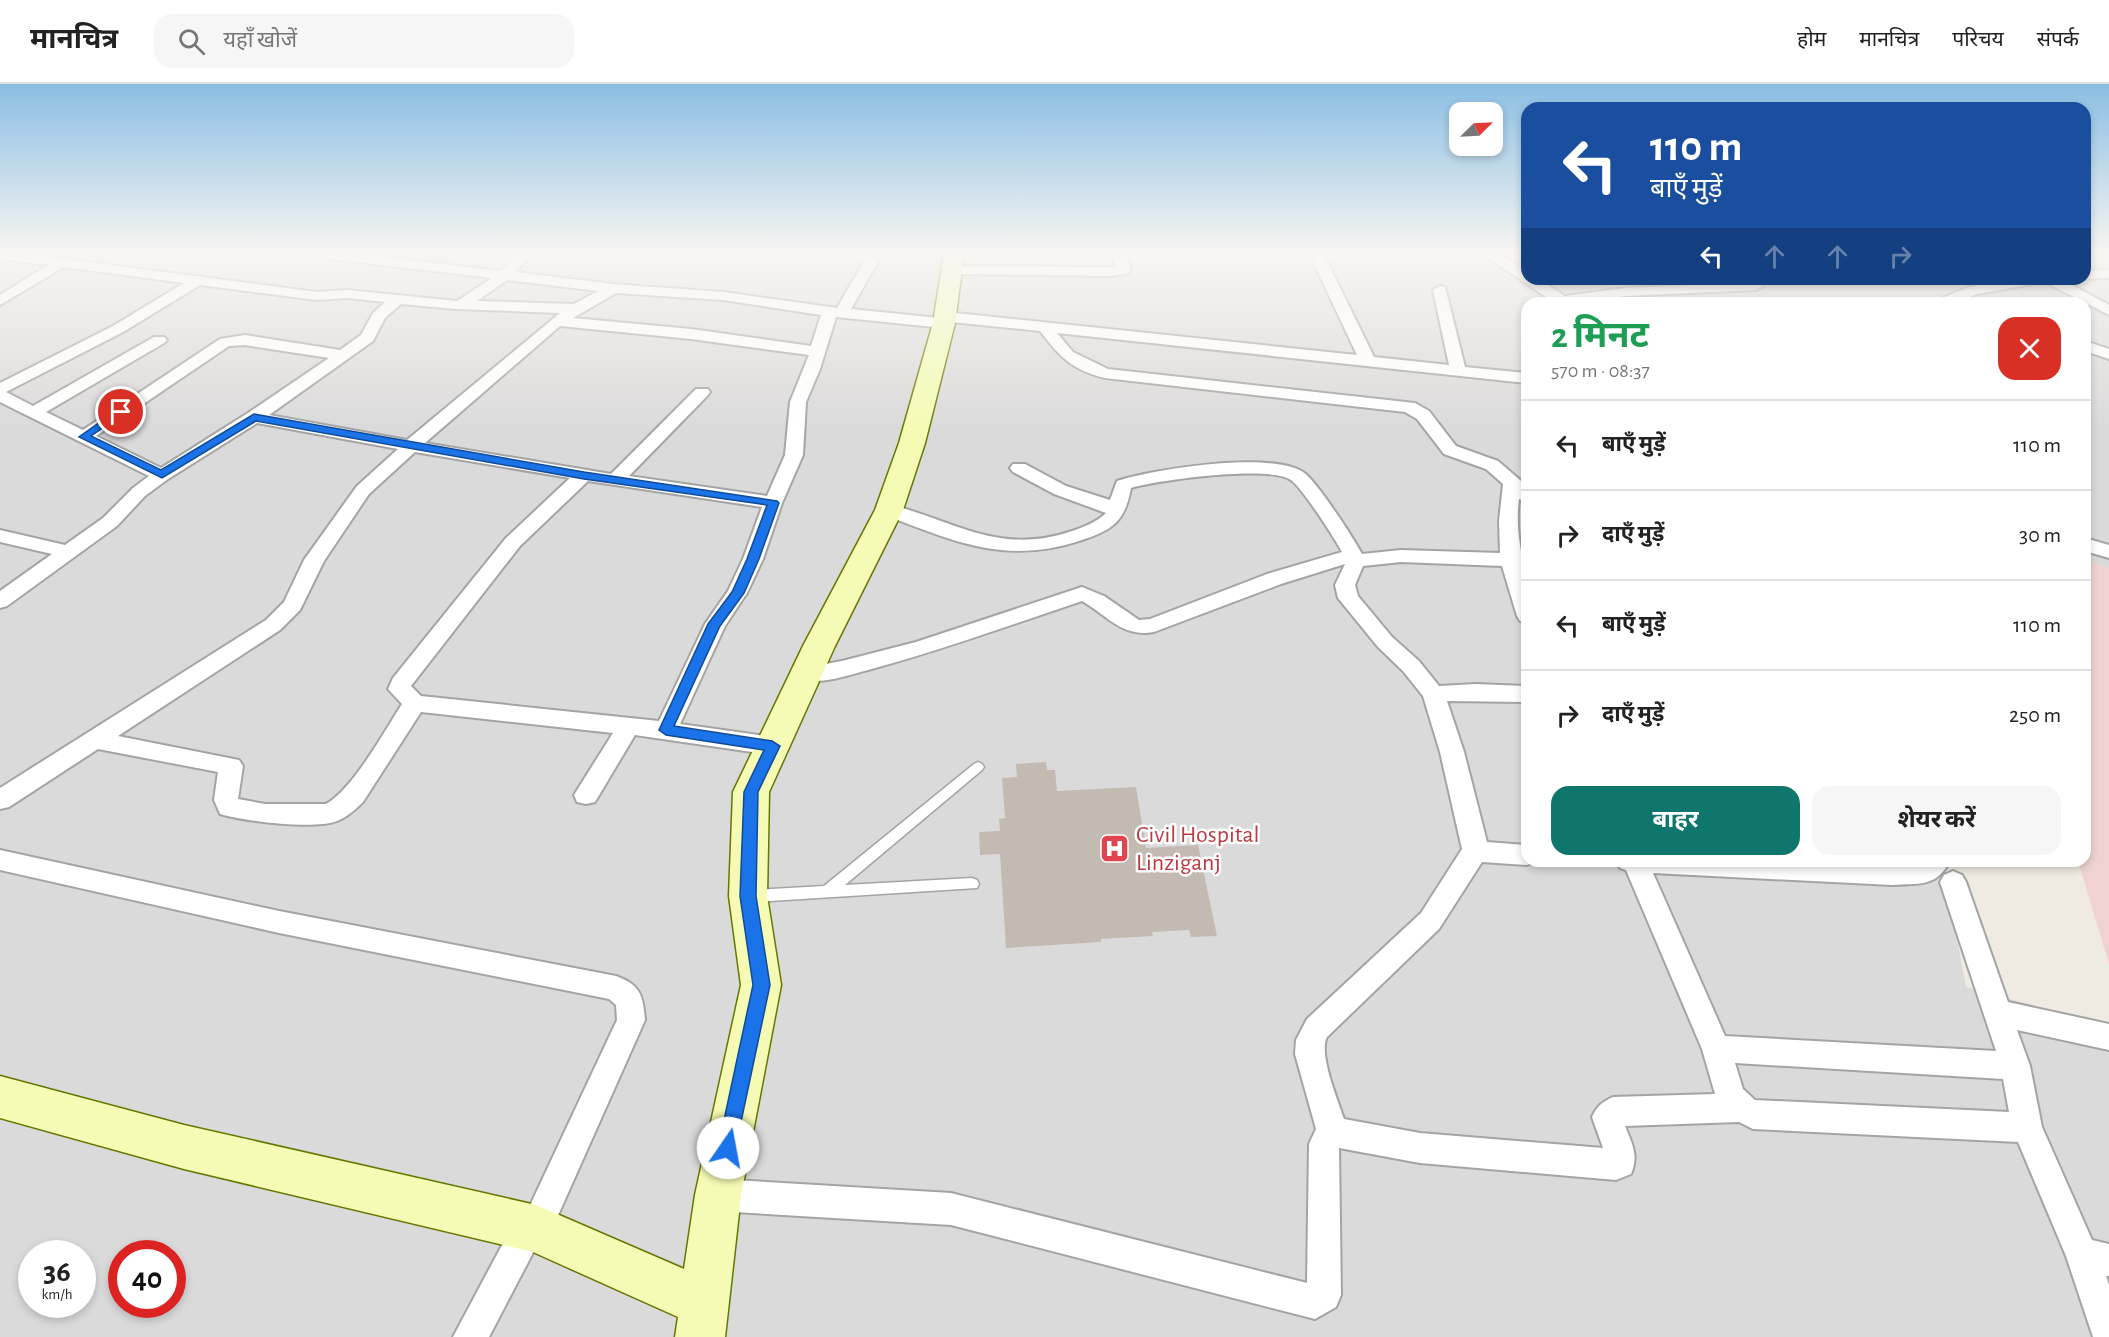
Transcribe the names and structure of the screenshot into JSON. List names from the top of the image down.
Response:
{
  "places": {
    "hospital": ["Civil Hospital Linziganj"]
  },
  "north": "top right",
  "page": {
    "header": "मानचित्र",
    "search": "यहाँ खोजें",
    "nav": [
      "होम",
      "मानचित्र",
      "परिचय",
      "संपर्क"
    ],
    "turn": ["110 m", "बाएँ मुड़ें"],
    "heading": ["2 मिनट", "570 m · 08:37"],
    "list": [
      {
        "name": "बाएँ मुड़ें",
        "value": "110 m"
      },
      {
        "name": "दाएँ मुड़ें",
        "value": "30 m"
      },
      {
        "name": "बाएँ मुड़ें",
        "value": "110 m"
      },
      {
        "name": "दाएँ मुड़ें",
        "value": "250 m"
      }
    ],
    "buttons": ["बाहर", "शेयर करें"],
    "speed": "36 km/h",
    "limit": "40"
  }
}
